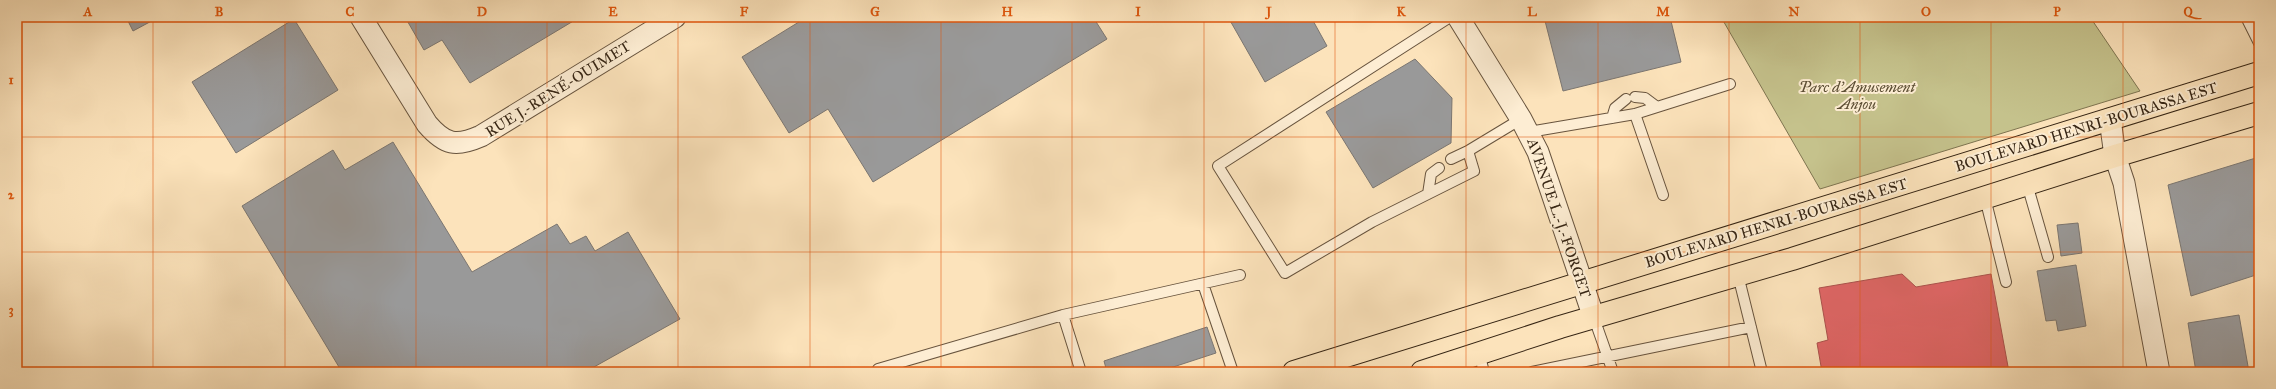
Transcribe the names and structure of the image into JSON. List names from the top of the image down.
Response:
{
  "streets": {
    "main road": ["BOULEVARD HENRI-BOURASSA EST"],
    "street": ["RUE J.-RENÉ-OUIMET", "AVENUE L.-J.-FORGET"]
  },
  "crossings": [
    ["BOULEVARD HENRI-BOURASSA EST", "AVENUE L.-J.-FORGET"]
  ],
  "parks": ["Parc d'Amusement Anjou"],
  "grid": {
    "columns": [
      "A",
      "B",
      "C",
      "D",
      "E",
      "F",
      "G",
      "H",
      "I",
      "J",
      "K",
      "L",
      "M",
      "N",
      "O",
      "P",
      "Q"
    ],
    "rows": ["1", "2", "3"]
  }
}
